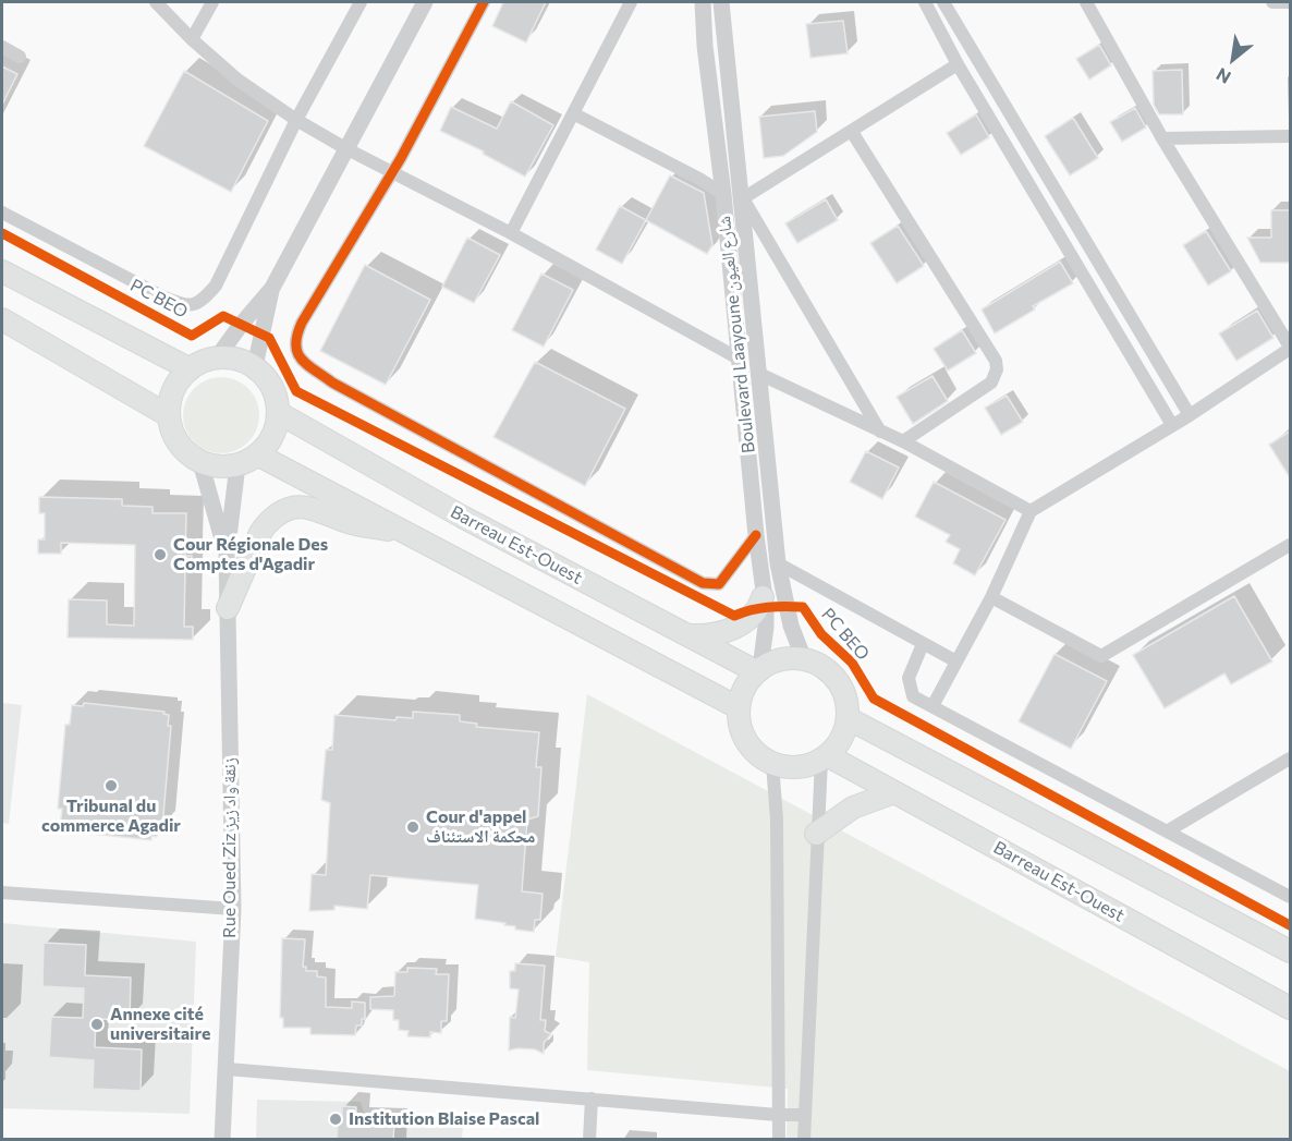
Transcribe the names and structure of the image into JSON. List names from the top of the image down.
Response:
{
  "streets": {
    "main road": ["Barreau Est-Ouest"],
    "street": ["Boulevard Laayoune شارع العيون", "Rue Oued Ziz زنقة واد زيز"],
    "cycle path": ["PC BEO"]
  },
  "crossings": [
    ["Boulevard Laayoune شارع العيون", "Barreau Est-Ouest"],
    ["Barreau Est-Ouest", "Rue Oued Ziz زنقة واد زيز"]
  ],
  "places": [
    "Cour Régionale Des Comptes d'Agadir",
    "Tribunal du commerce Agadir",
    "Cour d'appel محكمة الاستئناف",
    "Annexe cité universitaire",
    "Institution Blaise Pascal"
  ],
  "north": "bottom left"
}
